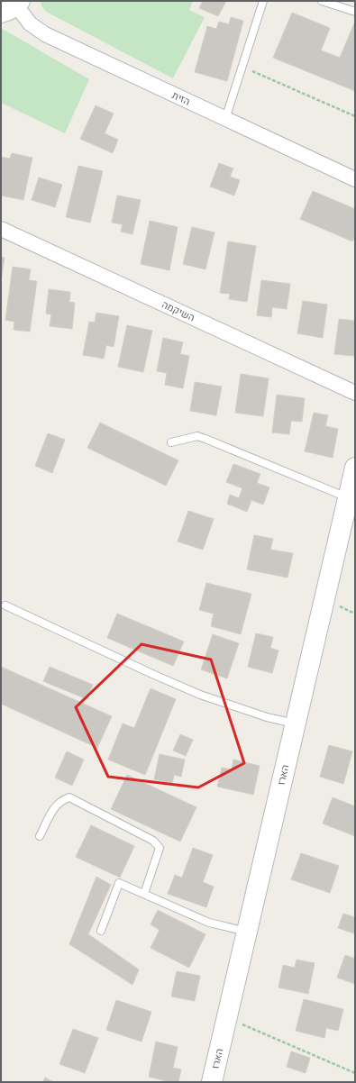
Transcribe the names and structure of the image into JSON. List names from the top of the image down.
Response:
{
  "streets": {
    "street": ["הזית", "השיקמה", "הארז"]
  }
}
